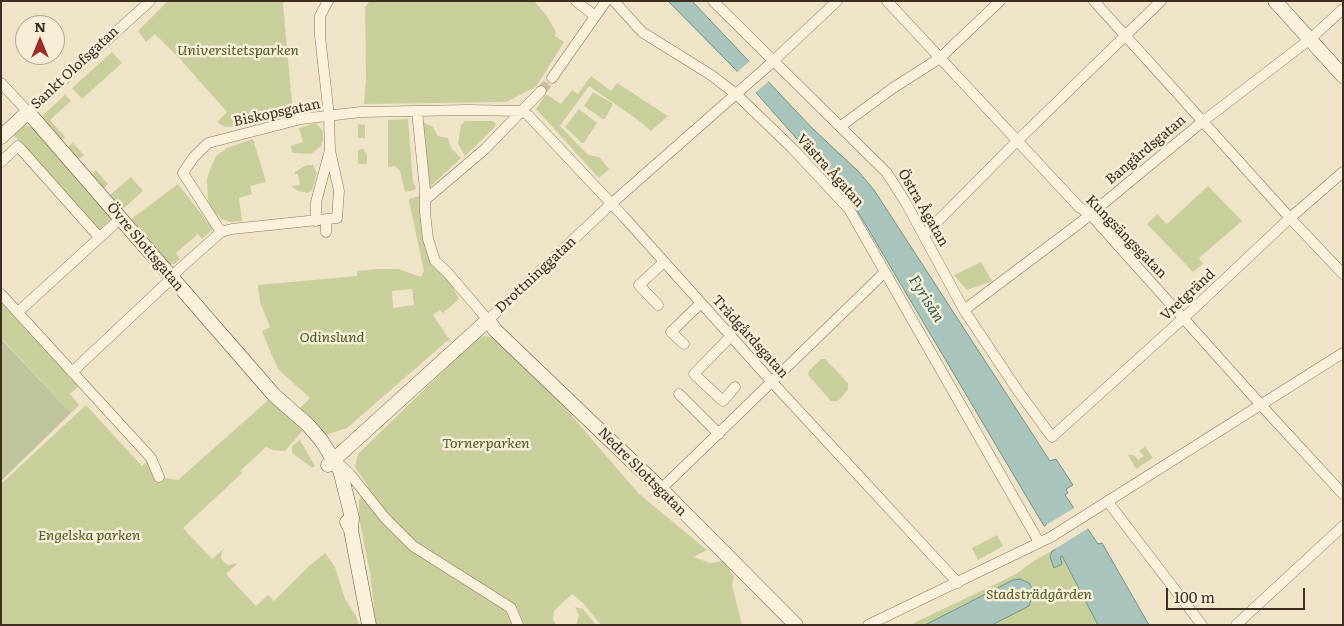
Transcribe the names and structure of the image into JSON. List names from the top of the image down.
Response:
{
  "streets": {
    "street": [
      "Sankt Olofsgatan",
      "Biskopsgatan",
      "Bangårdsgatan",
      "Västra Ågatan",
      "Östra Ågatan",
      "Kungsängsgatan",
      "Övre Slottsgatan",
      "Drottninggatan",
      "Vretgränd",
      "Trädgårdsgatan",
      "Nedre Slottsgatan"
    ]
  },
  "crossings": [
    ["Sankt Olofsgatan", "Övre Slottsgatan"],
    ["Biskopsgatan", "Trädgårdsgatan"],
    ["Bangårdsgatan", "Östra Ågatan"],
    ["Bangårdsgatan", "Kungsängsgatan"],
    ["Västra Ågatan", "Drottninggatan"],
    ["Östra Ågatan", "Drottninggatan"],
    ["Östra Ågatan", "Vretgränd"],
    ["Kungsängsgatan", "Vretgränd"],
    ["Övre Slottsgatan", "Drottninggatan"],
    ["Drottninggatan", "Trädgårdsgatan"],
    ["Drottninggatan", "Nedre Slottsgatan"]
  ],
  "water": ["Fyrisån"],
  "parks": [
    "Universitetsparken",
    "Odinslund",
    "Tornerparken",
    "Engelska parken",
    "Stadsträdgården"
  ],
  "scale_bar": "100 m",
  "north": "top"
}
